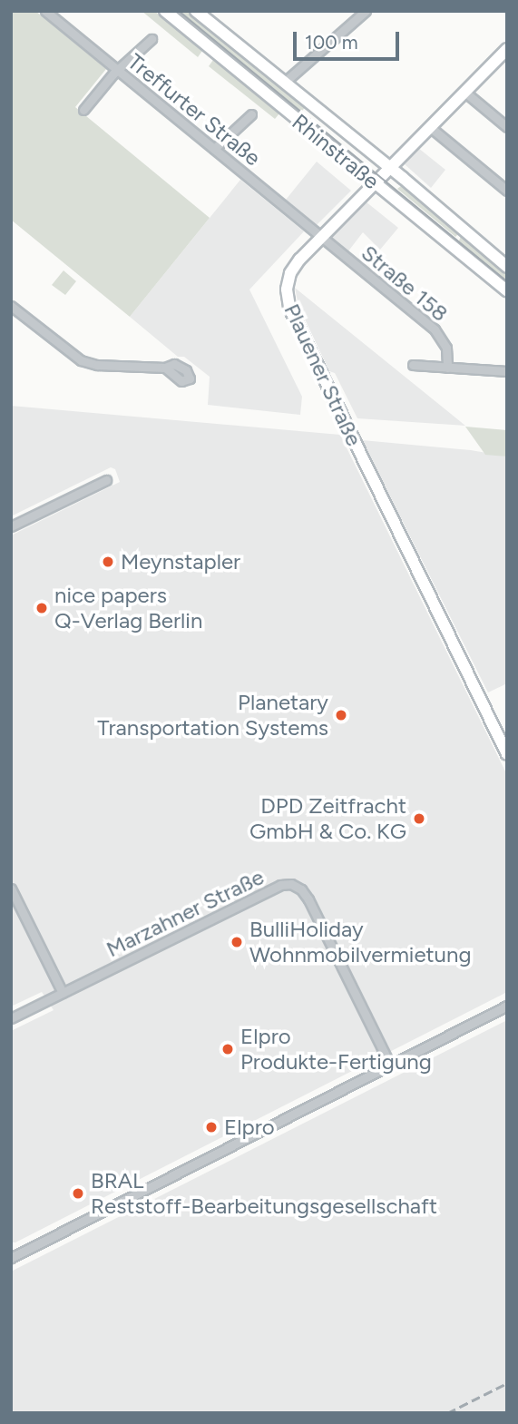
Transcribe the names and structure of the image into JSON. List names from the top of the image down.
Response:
{
  "streets": {
    "street": [
      "Treffurter Straße",
      "Rhinstraße",
      "Straße 158",
      "Plauener Straße",
      "Marzahner Straße"
    ]
  },
  "crossings": [
    ["Treffurter Straße", "Straße 158"],
    ["Treffurter Straße", "Plauener Straße"],
    ["Rhinstraße", "Plauener Straße"],
    ["Straße 158", "Plauener Straße"]
  ],
  "places": [
    "Meynstapler",
    "nice papers Q-Verlag Berlin",
    "Planetary Transportation Systems",
    "DPD Zeitfracht GmbH & Co. KG",
    "BulliHoliday Wohnmobilvermietung",
    "Elpro Produkte-Fertigung",
    "Elpro",
    "BRAL Reststoff-Bearbeitungsgesellschaft"
  ],
  "scale_bar": "100 m"
}
